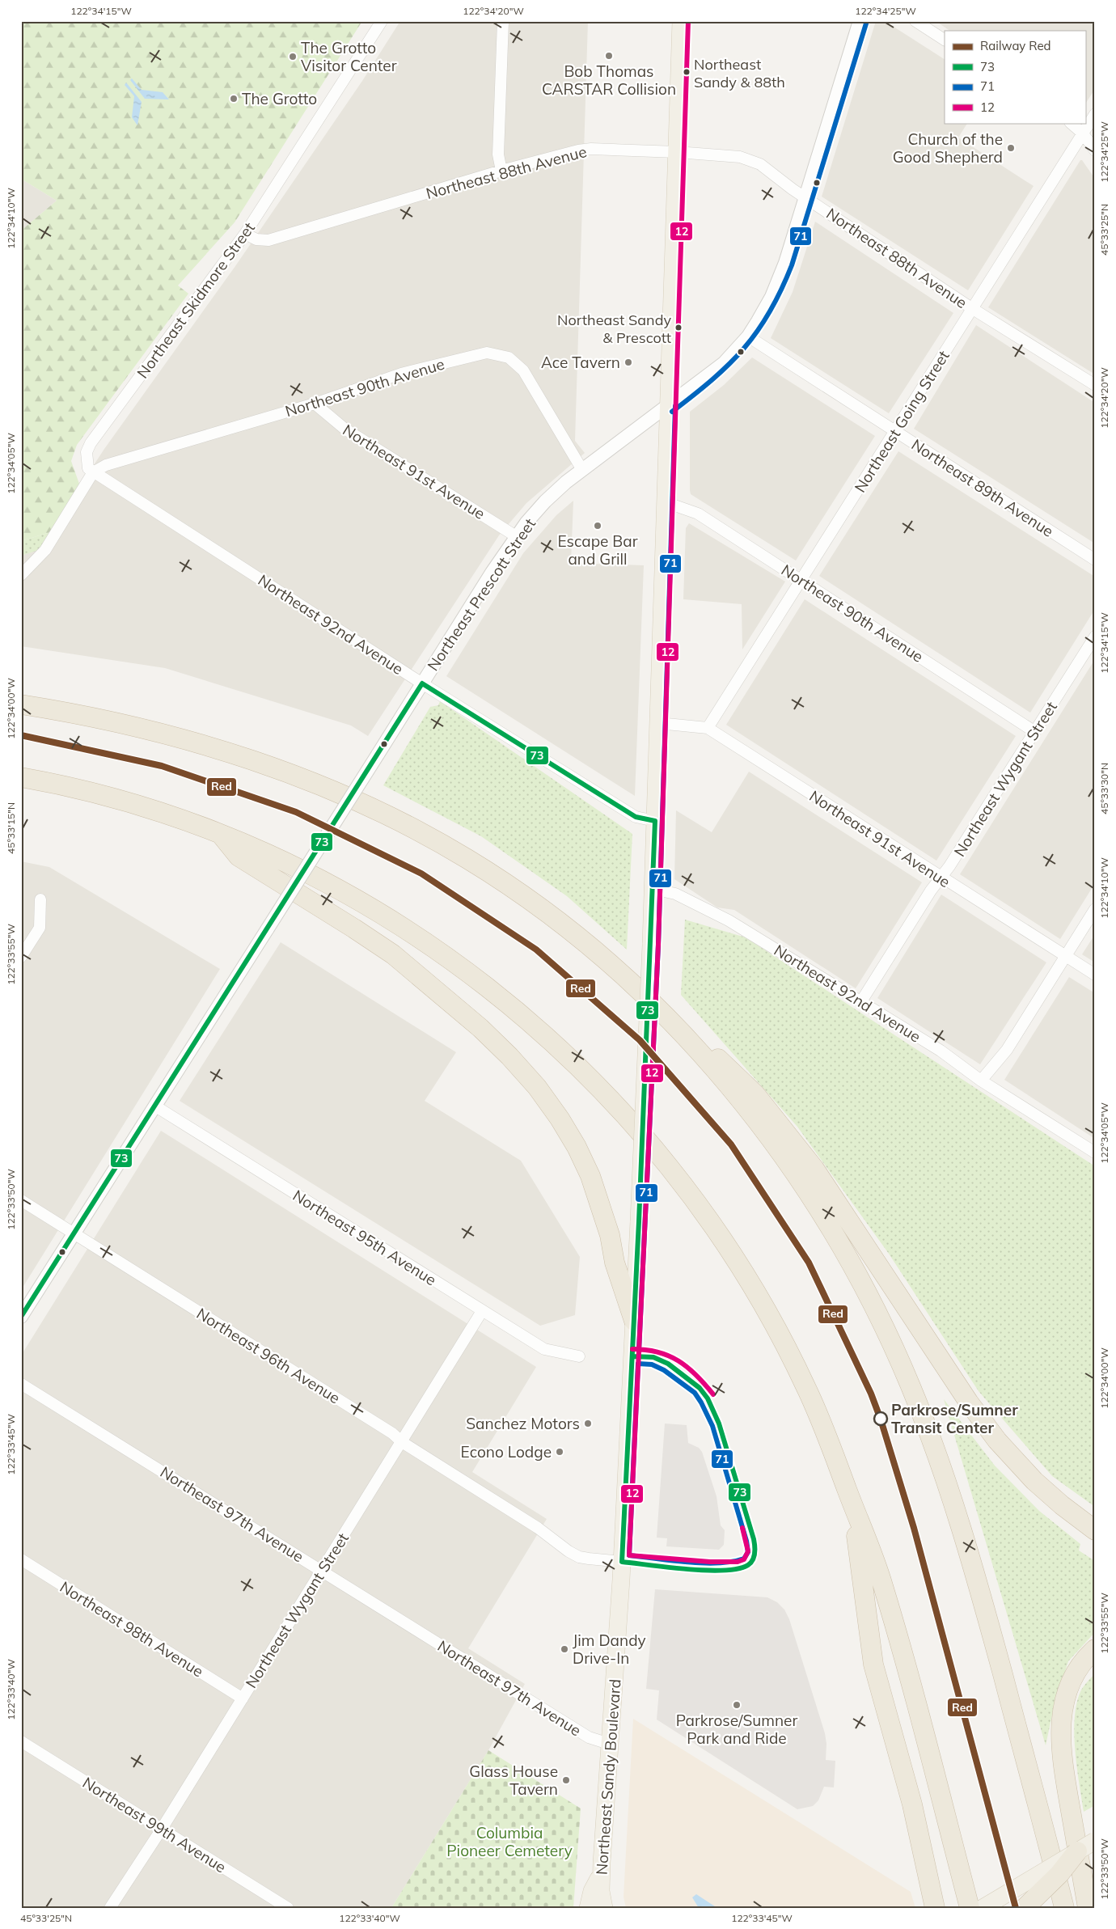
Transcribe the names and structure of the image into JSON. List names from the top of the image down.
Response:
{
  "streets": {
    "main road": ["Northeast Sandy Boulevard"],
    "street": [
      "Northeast 88th Avenue",
      "Northeast Skidmore Street",
      "Northeast 90th Avenue",
      "Northeast Going Street",
      "Northeast 91st Avenue",
      "Northeast 89th Avenue",
      "Northeast Prescott Street",
      "Northeast 92nd Avenue",
      "Northeast Wygant Street",
      "Northeast 95th Avenue",
      "Northeast 96th Avenue",
      "Northeast 97th Avenue",
      "Northeast 98th Avenue",
      "Northeast 99th Avenue"
    ]
  },
  "crossings": [
    ["Northeast 88th Avenue", "Northeast Skidmore Street"],
    ["Northeast 88th Avenue", "Northeast Going Street"],
    ["Northeast 88th Avenue", "Northeast Prescott Street"],
    ["Northeast 88th Avenue", "Northeast Sandy Boulevard"],
    ["Northeast Skidmore Street", "Northeast 90th Avenue"],
    ["Northeast Skidmore Street", "Northeast 92nd Avenue"],
    ["Northeast 90th Avenue", "Northeast Going Street"],
    ["Northeast 90th Avenue", "Northeast 91st Avenue"],
    ["Northeast 90th Avenue", "Northeast Prescott Street"],
    ["Northeast 90th Avenue", "Northeast 92nd Avenue"],
    ["Northeast 90th Avenue", "Northeast Wygant Street"],
    ["Northeast 90th Avenue", "Northeast Sandy Boulevard"],
    ["Northeast Going Street", "Northeast 91st Avenue"],
    ["Northeast Going Street", "Northeast 89th Avenue"],
    ["Northeast 91st Avenue", "Northeast Prescott Street"],
    ["Northeast 91st Avenue", "Northeast Wygant Street"],
    ["Northeast 91st Avenue", "Northeast Sandy Boulevard"],
    ["Northeast 89th Avenue", "Northeast Prescott Street"],
    ["Northeast Prescott Street", "Northeast 92nd Avenue"],
    ["Northeast Prescott Street", "Northeast 95th Avenue"],
    ["Northeast Prescott Street", "Northeast 96th Avenue"],
    ["Northeast Prescott Street", "Northeast Sandy Boulevard"],
    ["Northeast 92nd Avenue", "Northeast Wygant Street"],
    ["Northeast 92nd Avenue", "Northeast Sandy Boulevard"],
    ["Northeast Wygant Street", "Northeast 95th Avenue"],
    ["Northeast Wygant Street", "Northeast 96th Avenue"],
    ["Northeast Wygant Street", "Northeast 97th Avenue"],
    ["Northeast Wygant Street", "Northeast 98th Avenue"],
    ["Northeast Wygant Street", "Northeast 99th Avenue"],
    ["Northeast 96th Avenue", "Northeast Sandy Boulevard"],
    ["Northeast 97th Avenue", "Northeast Sandy Boulevard"]
  ],
  "parks": ["Columbia Pioneer Cemetery"],
  "places": [
    "Bob Thomas CARSTAR Collision",
    "The Grotto Visitor Center",
    "Northeast Sandy & 88th",
    "The Grotto",
    "Church of the Good Shepherd",
    "Northeast Sandy & Prescott",
    "Ace Tavern",
    "Escape Bar and Grill",
    "Parkrose/Sumner Transit Center",
    "Sanchez Motors",
    "Econo Lodge",
    "Jim Dandy Drive-In",
    "Parkrose/Sumner Park and Ride",
    "Glass House Tavern"
  ],
  "lines": [
    "transit line 12",
    "transit line 71",
    "transit line 73",
    "rail line Red"
  ],
  "legend": [
    "Railway Red",
    "73",
    "71",
    "12"
  ],
  "coordinates": [
    "122°34'15\"W",
    "122°34'20\"W",
    "122°34'25\"W",
    "122°34'10\"W",
    "45°33'25\"N",
    "122°34'05\"W",
    "122°34'00\"W",
    "45°33'30\"N",
    "45°33'15\"N",
    "122°33'55\"W",
    "122°33'50\"W",
    "122°33'45\"W",
    "122°33'40\"W"
  ]
}
